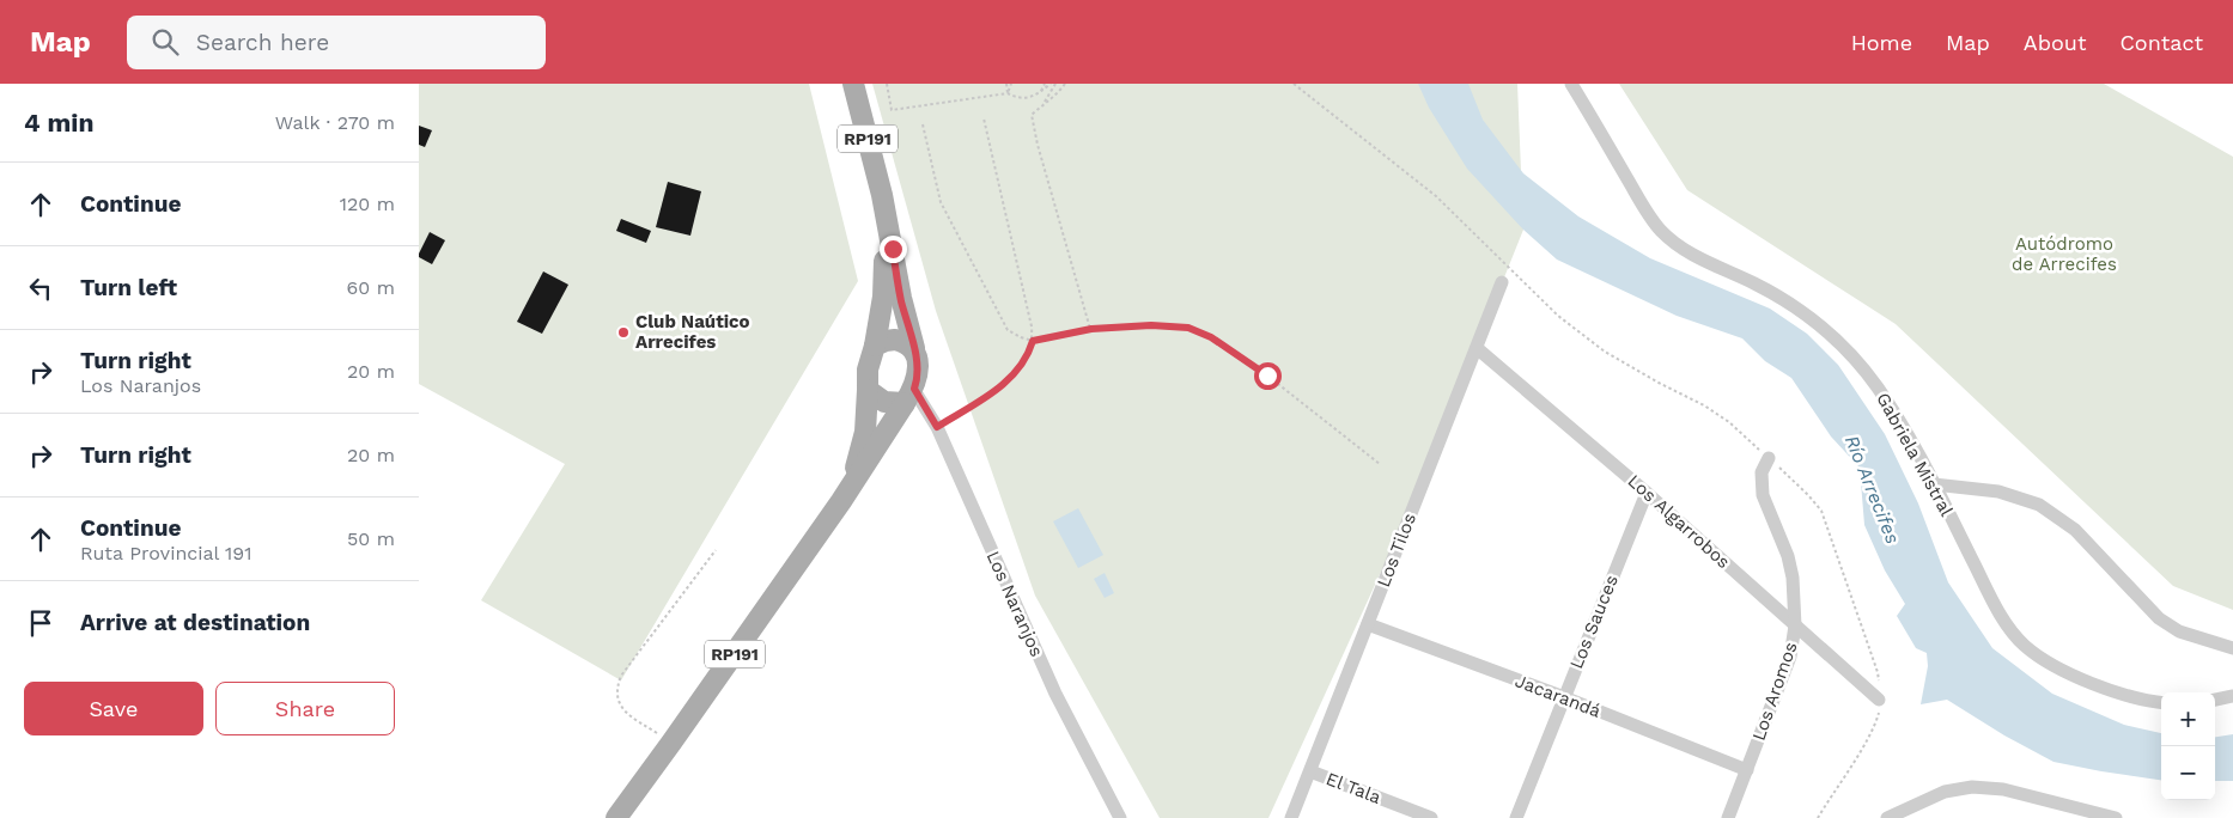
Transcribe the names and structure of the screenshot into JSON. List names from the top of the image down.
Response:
{
  "streets": {
    "main road": ["RP191"],
    "street": [
      "Gabriela Mistral",
      "Los Algarrobos",
      "Los Tilos",
      "Los Naranjos",
      "Los Sauces",
      "Los Aromos",
      "Jacarandá",
      "El Tala"
    ]
  },
  "crossings": [
    ["RP191", "Los Naranjos"],
    ["Los Algarrobos", "Los Tilos"],
    ["Los Algarrobos", "Los Sauces"],
    ["Los Algarrobos", "Los Aromos"],
    ["Los Tilos", "Jacarandá"],
    ["Los Tilos", "El Tala"],
    ["Los Sauces", "Jacarandá"],
    ["Los Aromos", "Jacarandá"]
  ],
  "water": ["Río Arrecifes"],
  "parks": ["Autódromo de Arrecifes"],
  "places": ["Club Naútico Arrecifes"],
  "page": {
    "header": "Map",
    "search": "Search here",
    "nav": [
      "Home",
      "Map",
      "About",
      "Contact"
    ],
    "heading": ["4 min", "Walk · 270 m"],
    "list": [
      ["Continue", "120 m"],
      ["Turn left", "60 m"],
      ["Turn right", "Los Naranjos", "20 m"],
      ["Turn right", "20 m"],
      ["Continue", "Ruta Provincial 191", "50 m"],
      "Arrive at destination"
    ],
    "buttons": ["Save", "Share"],
    "map_buttons": ["+", "−"]
  }
}
